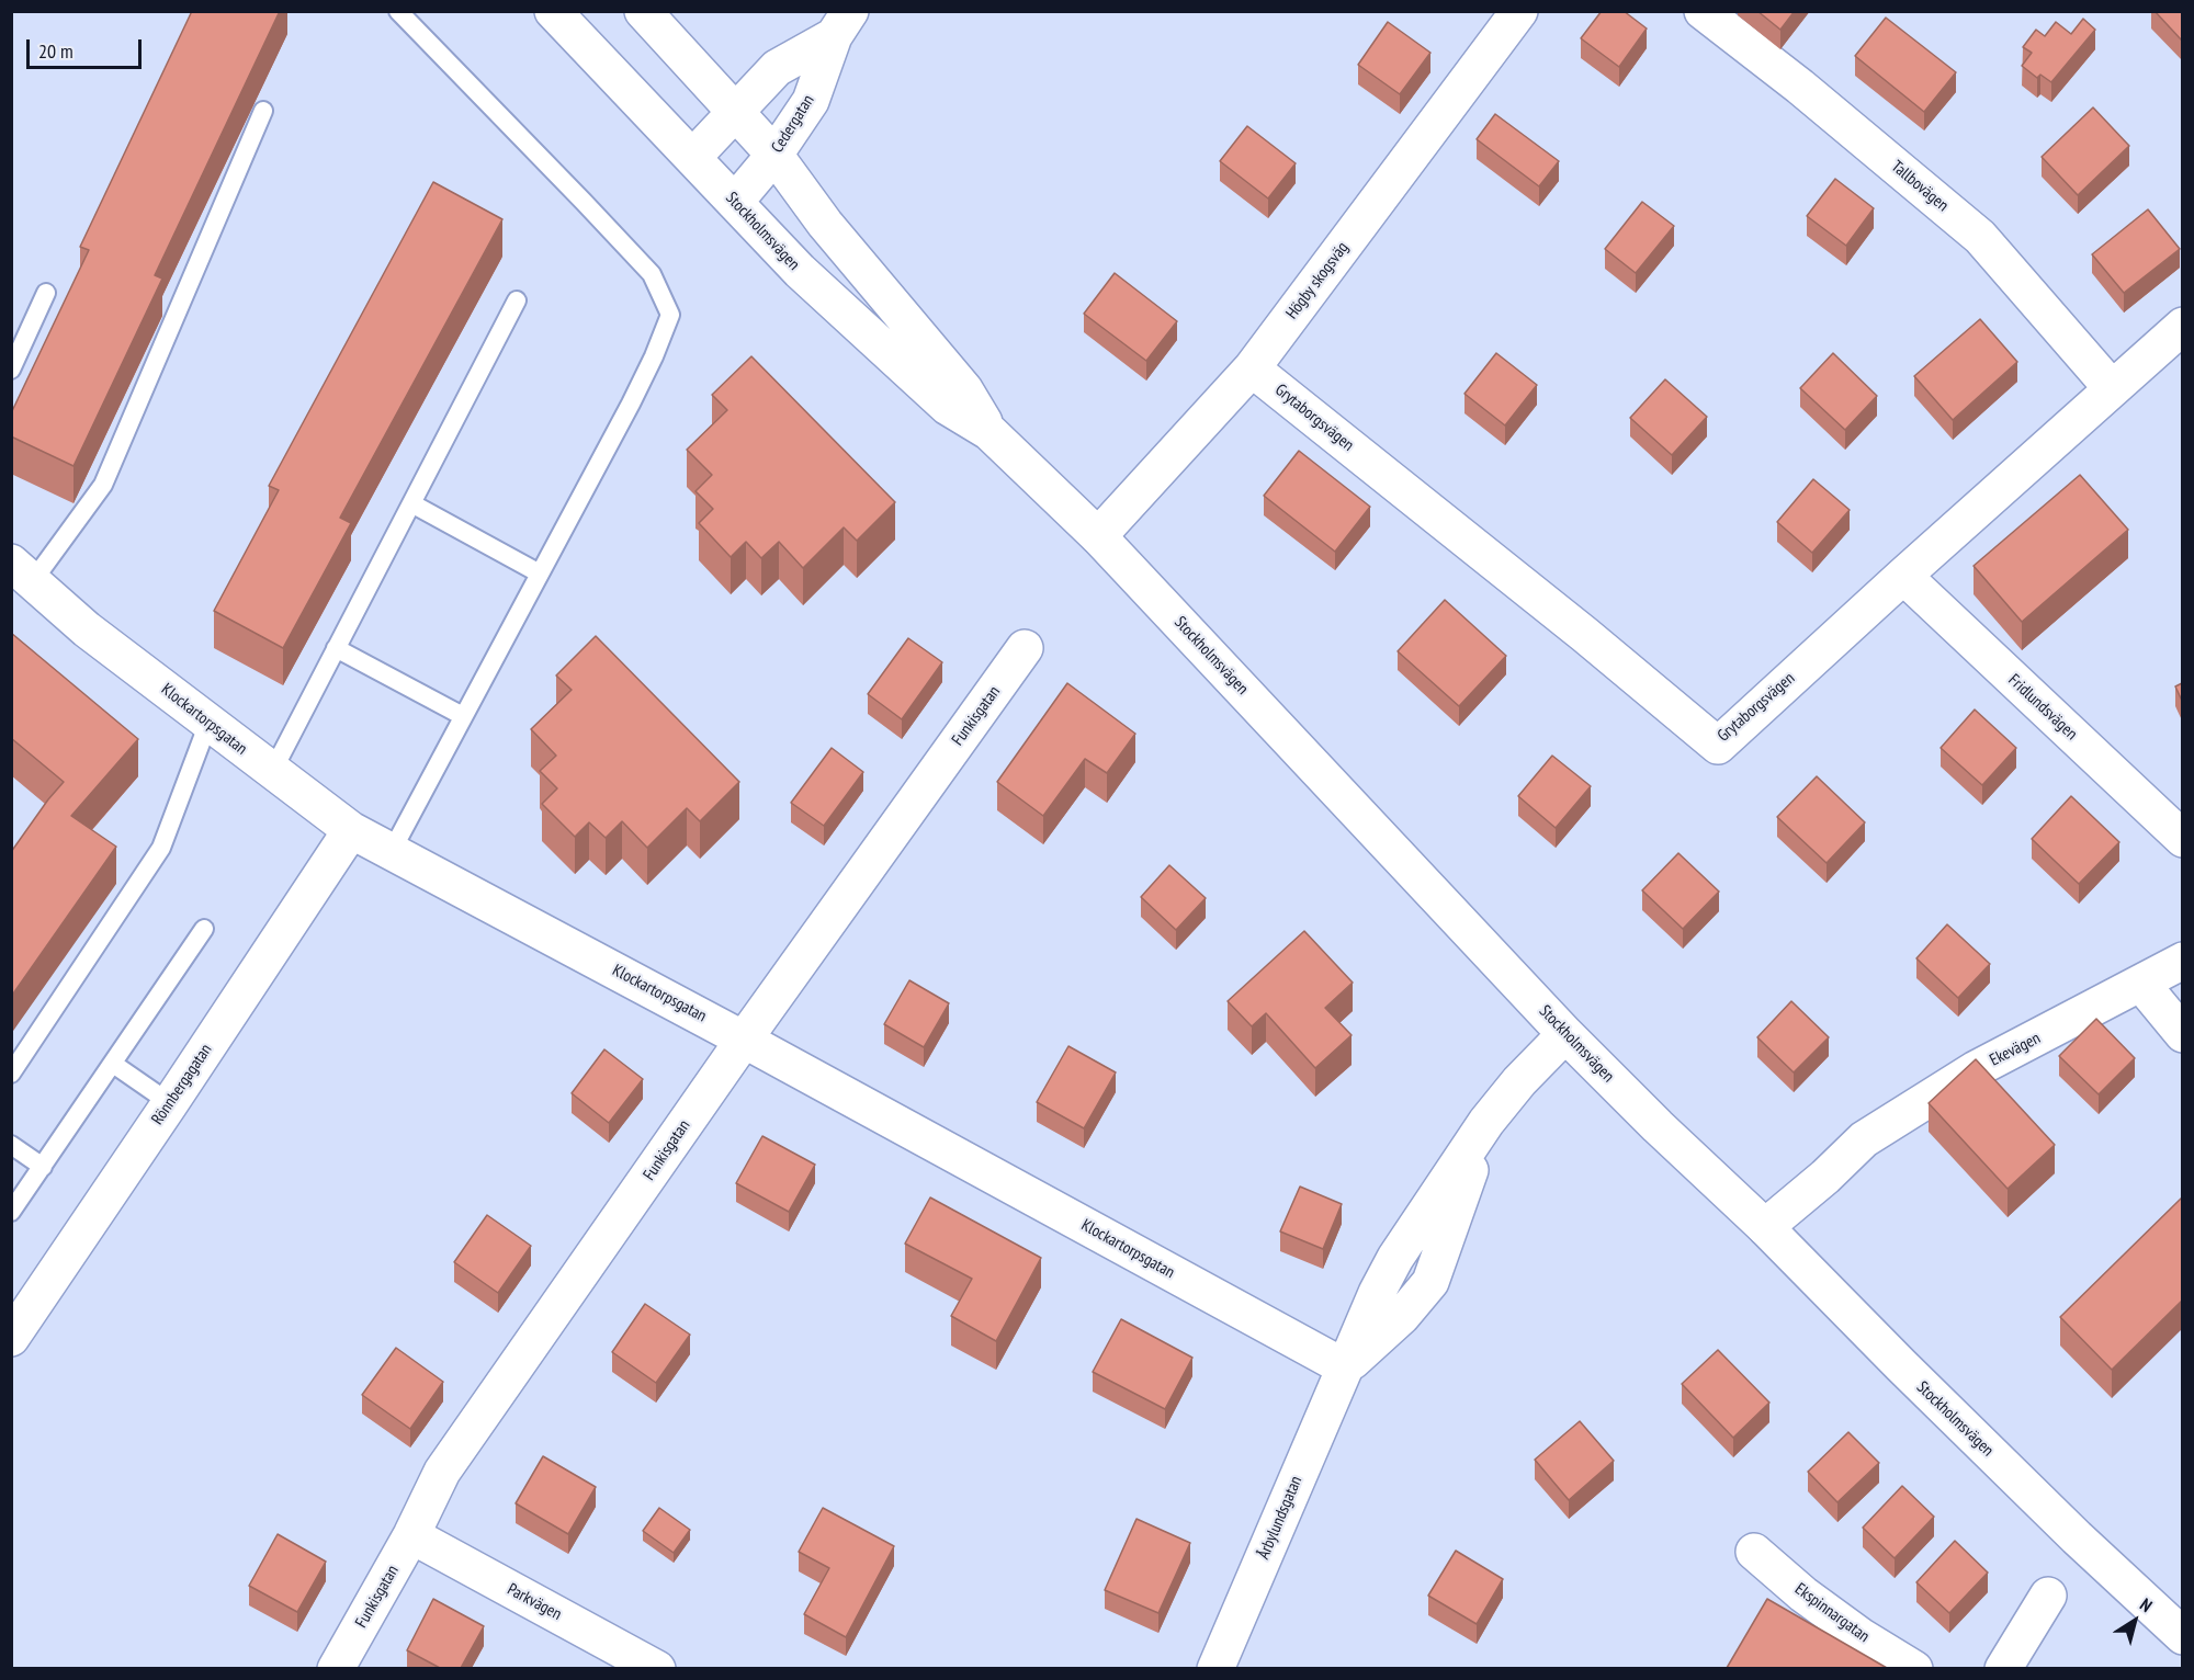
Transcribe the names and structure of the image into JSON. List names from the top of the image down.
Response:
{
  "streets": {
    "street": [
      "Cedergatan",
      "Tallbovägen",
      "Stockholmsvägen",
      "Högby skogsväg",
      "Grytaborgsvägen",
      "Fridlundsvägen",
      "Funkisgatan",
      "Klockartorpsgatan",
      "Ekevägen",
      "Rönnbergagatan",
      "Årbylundsgatan",
      "Parkvägen",
      "Ekspinnargatan"
    ]
  },
  "crossings": [
    ["Cedergatan", "Stockholmsvägen"],
    ["Tallbovägen", "Grytaborgsvägen"],
    ["Stockholmsvägen", "Högby skogsväg"],
    ["Stockholmsvägen", "Ekevägen"],
    ["Stockholmsvägen", "Årbylundsgatan"],
    ["Högby skogsväg", "Grytaborgsvägen"],
    ["Grytaborgsvägen", "Fridlundsvägen"],
    ["Funkisgatan", "Klockartorpsgatan"],
    ["Funkisgatan", "Parkvägen"],
    ["Klockartorpsgatan", "Rönnbergagatan"],
    ["Klockartorpsgatan", "Årbylundsgatan"]
  ],
  "scale_bar": "20 m",
  "north": "top right"
}
